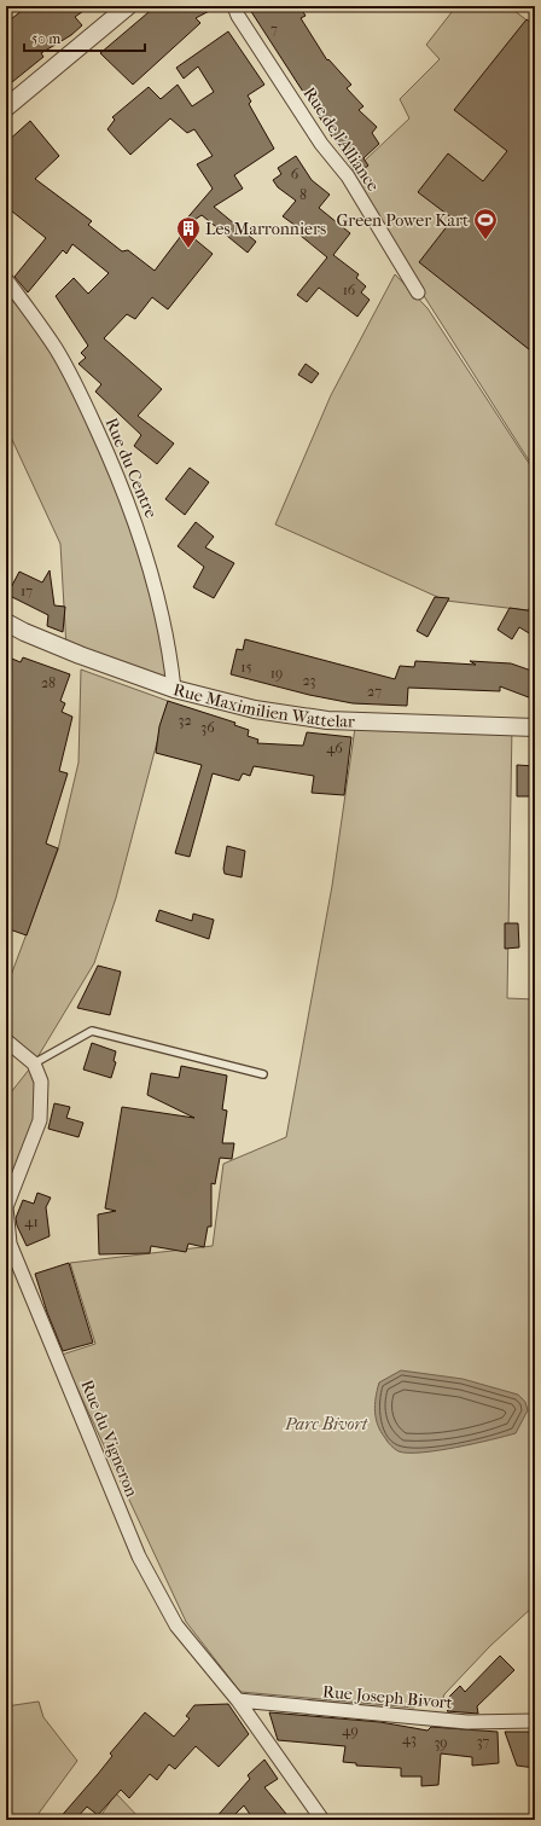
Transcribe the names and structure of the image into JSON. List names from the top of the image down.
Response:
{
  "streets": {
    "street": [
      "Rue de l'Alliance",
      "Rue du Centre",
      "Rue Maximilien Wattelar",
      "Rue du Vigneron",
      "Rue Joseph Bivort"
    ]
  },
  "crossings": [
    ["Rue du Centre", "Rue Maximilien Wattelar"],
    ["Rue du Vigneron", "Rue Joseph Bivort"]
  ],
  "parks": ["Parc Bivort"],
  "places": {
    "sports": ["Green Power Kart"],
    "building": ["Les Marronniers"]
  },
  "house_numbers": [
    "7",
    "6",
    "8",
    "16",
    "17",
    "15",
    "19",
    "23",
    "28",
    "27",
    "32",
    "36",
    "46",
    "41",
    "49",
    "43",
    "37",
    "39"
  ],
  "scale_bar": "50 m"
}
